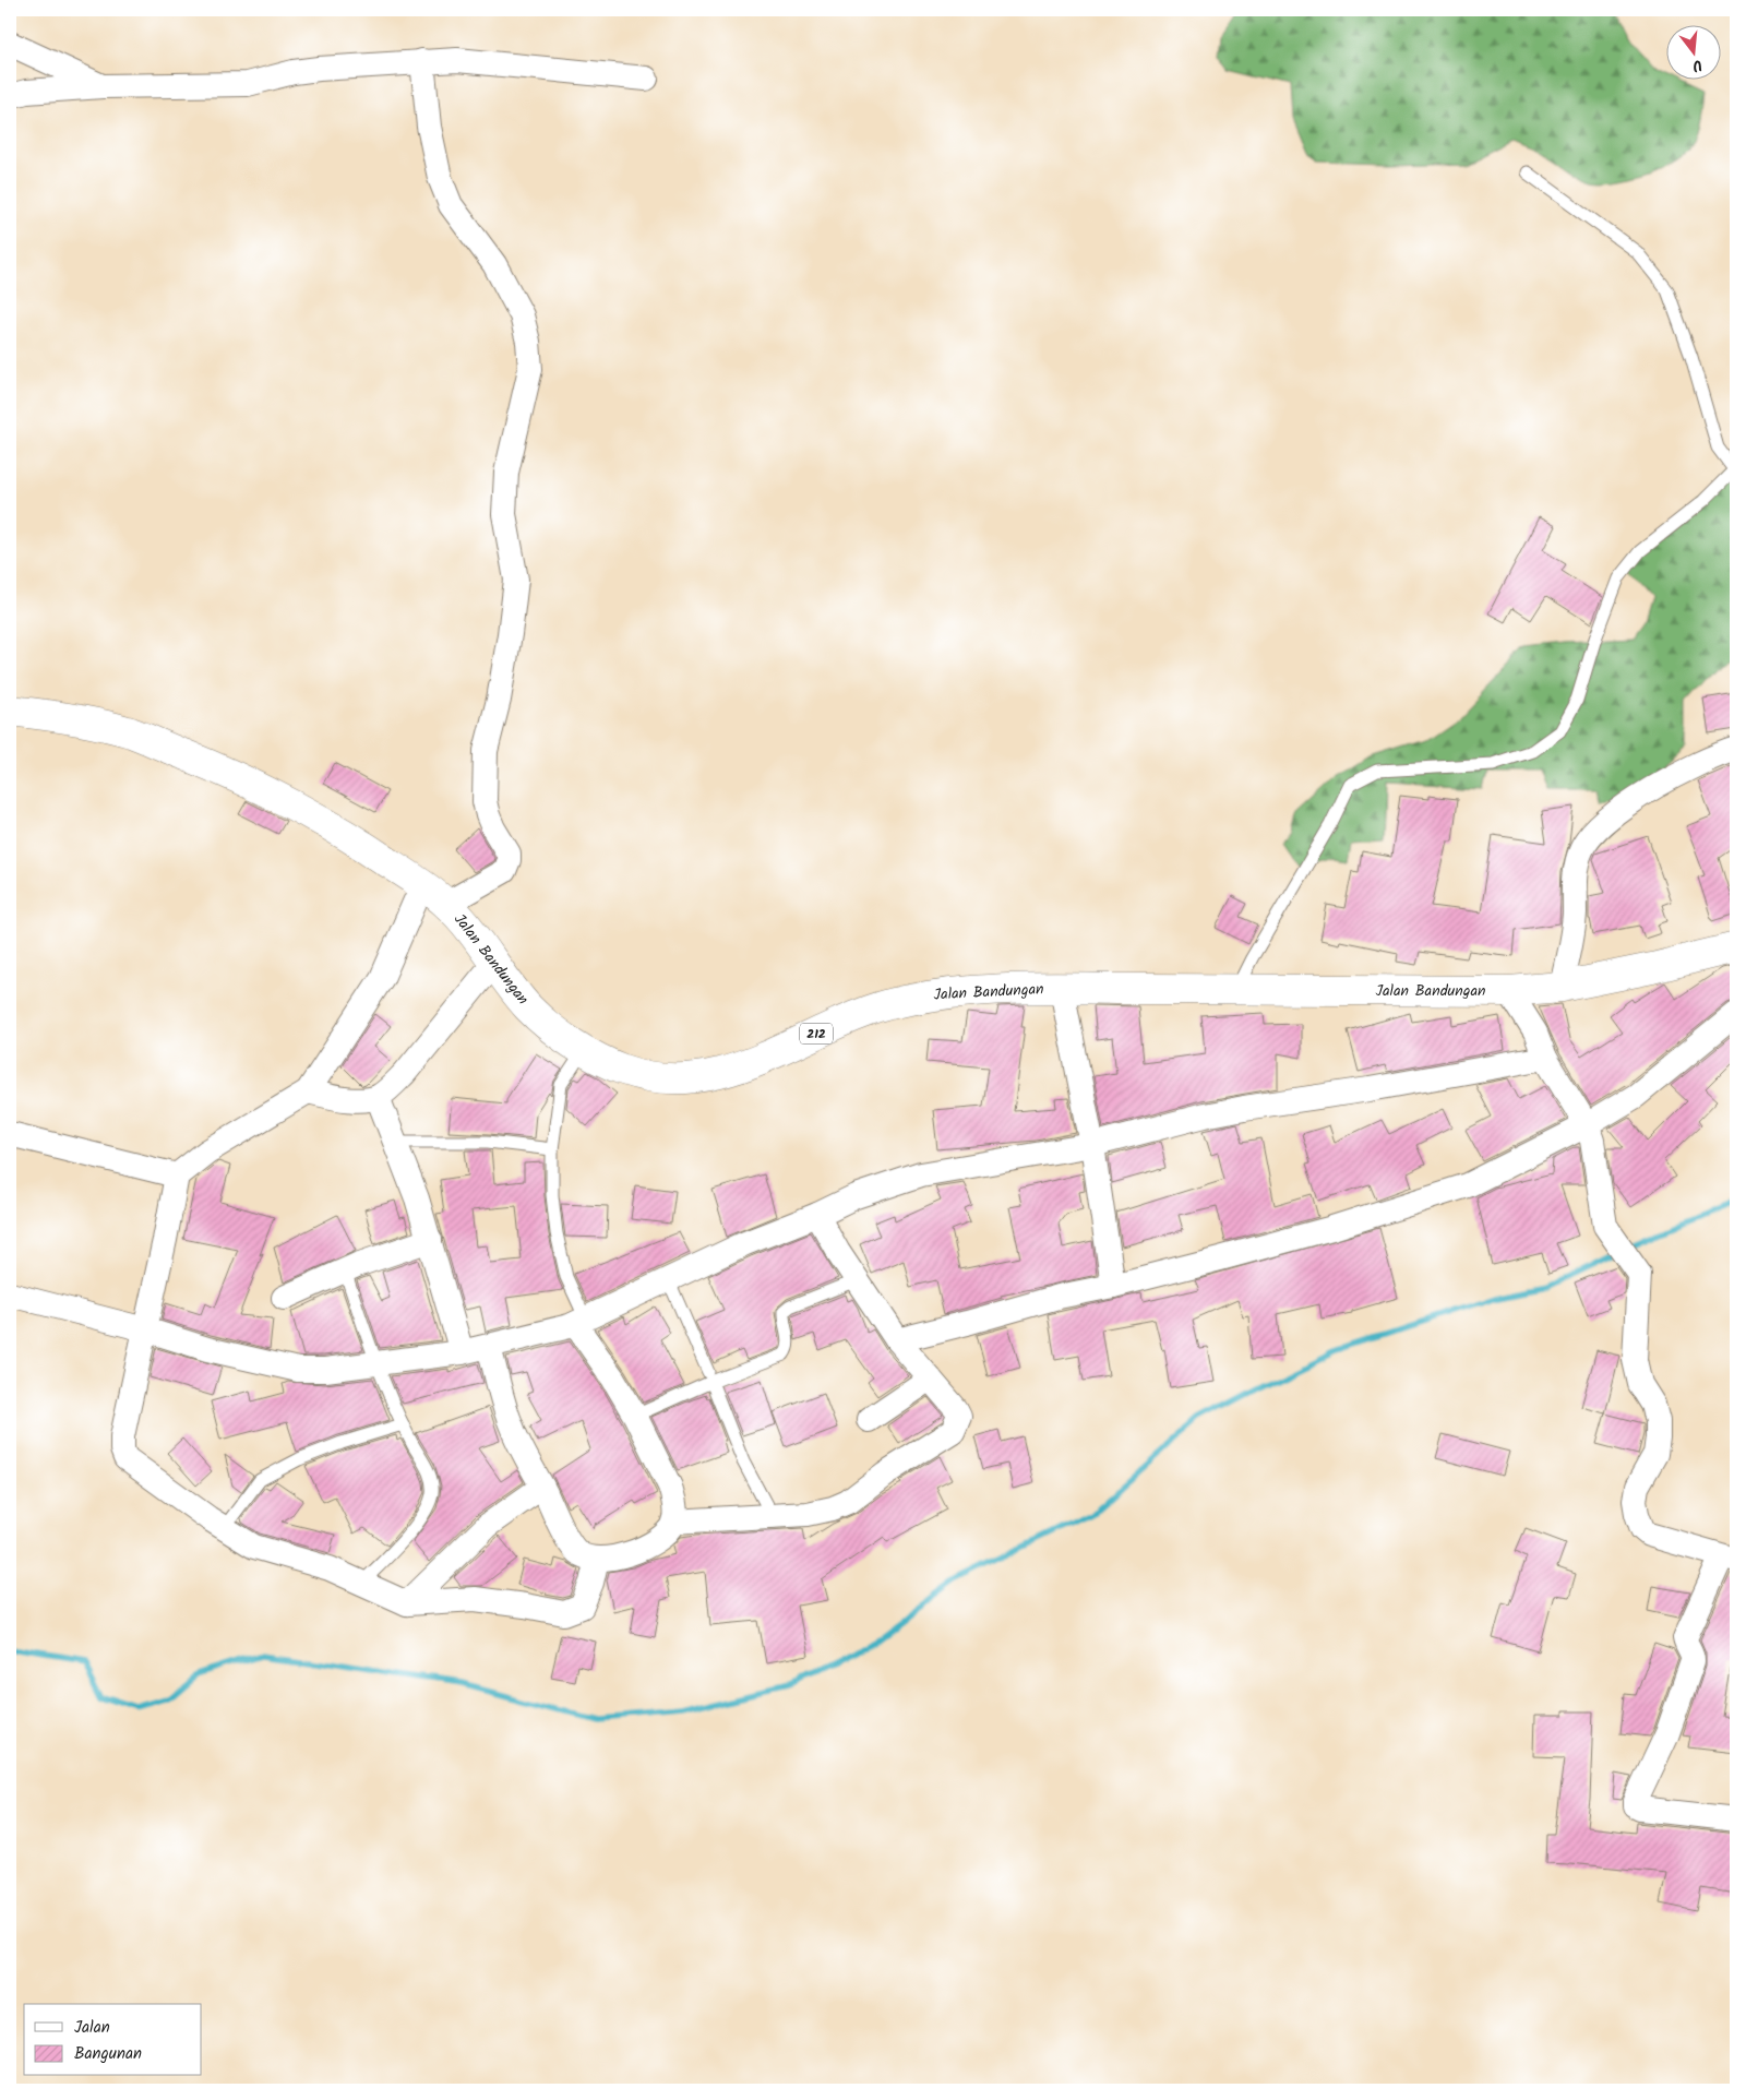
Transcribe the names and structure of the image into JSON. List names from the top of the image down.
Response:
{
  "streets": {
    "main road": ["Jalan Bandungan", "212"]
  },
  "legend": ["Jalan", "Bangunan"],
  "north": "bottom"
}
